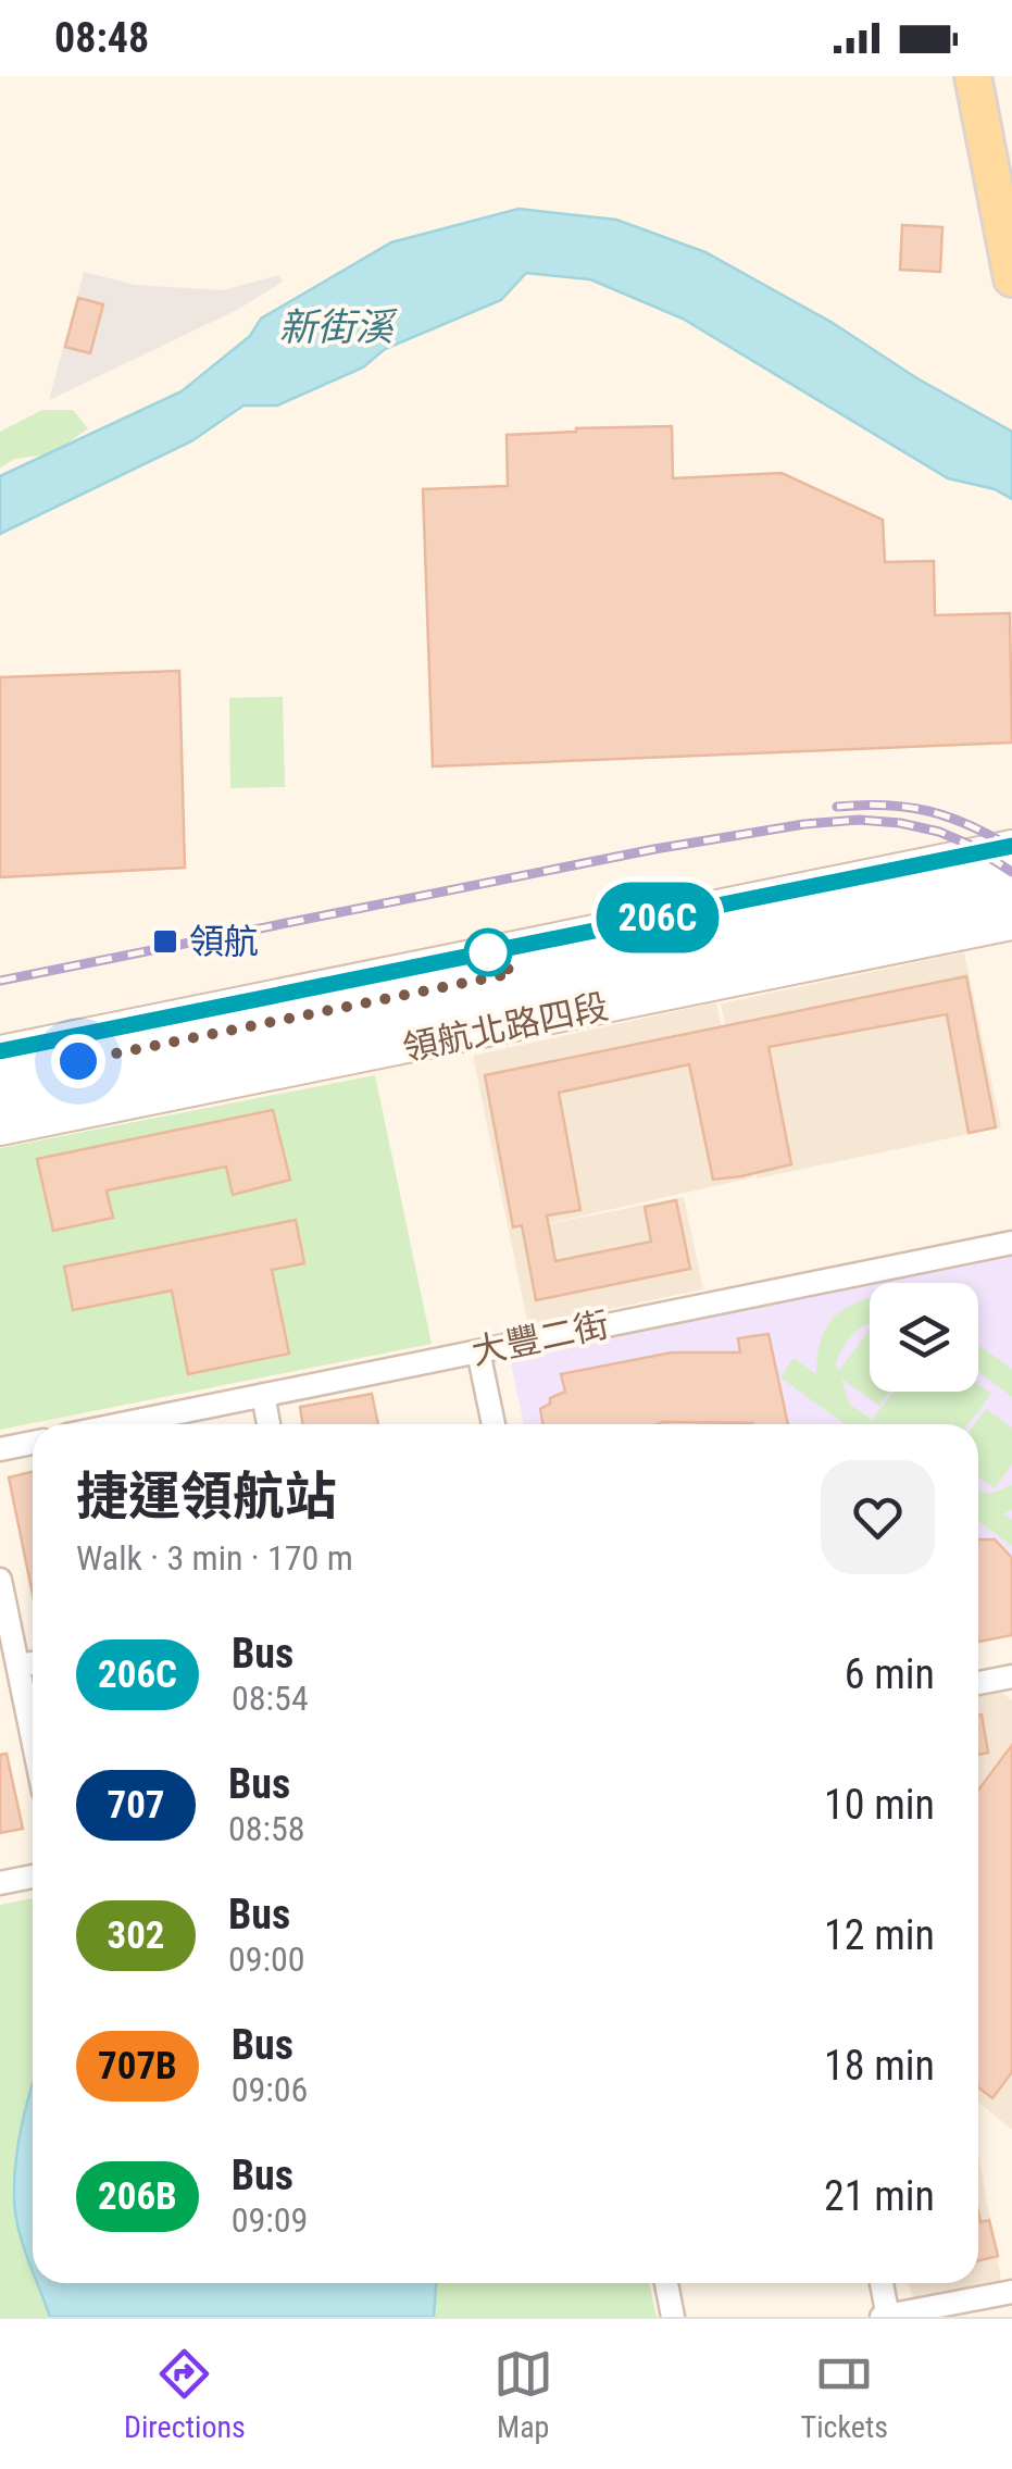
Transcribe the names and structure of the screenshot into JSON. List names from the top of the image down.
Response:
{
  "streets": {
    "main road": ["領航北路四段"],
    "street": ["大豐二街"]
  },
  "water": ["新街溪"],
  "places": {
    "transit": ["領航"]
  },
  "lines": ["bus line 206C"],
  "page": {
    "status": "08:48",
    "on_map": "206C",
    "heading": ["捷運領航站", "Walk · 3 min · 170 m"],
    "list": [
      {
        "mark": "206C",
        "name": "Bus",
        "note": "08:54",
        "value": "6 min"
      },
      {
        "mark": "707",
        "name": "Bus",
        "note": "08:58",
        "value": "10 min"
      },
      {
        "mark": "302",
        "name": "Bus",
        "note": "09:00",
        "value": "12 min"
      },
      {
        "mark": "707B",
        "name": "Bus",
        "note": "09:06",
        "value": "18 min"
      },
      {
        "mark": "206B",
        "name": "Bus",
        "note": "09:09",
        "value": "21 min"
      }
    ],
    "tabs": ["Directions", "Map", "Tickets"]
  }
}
